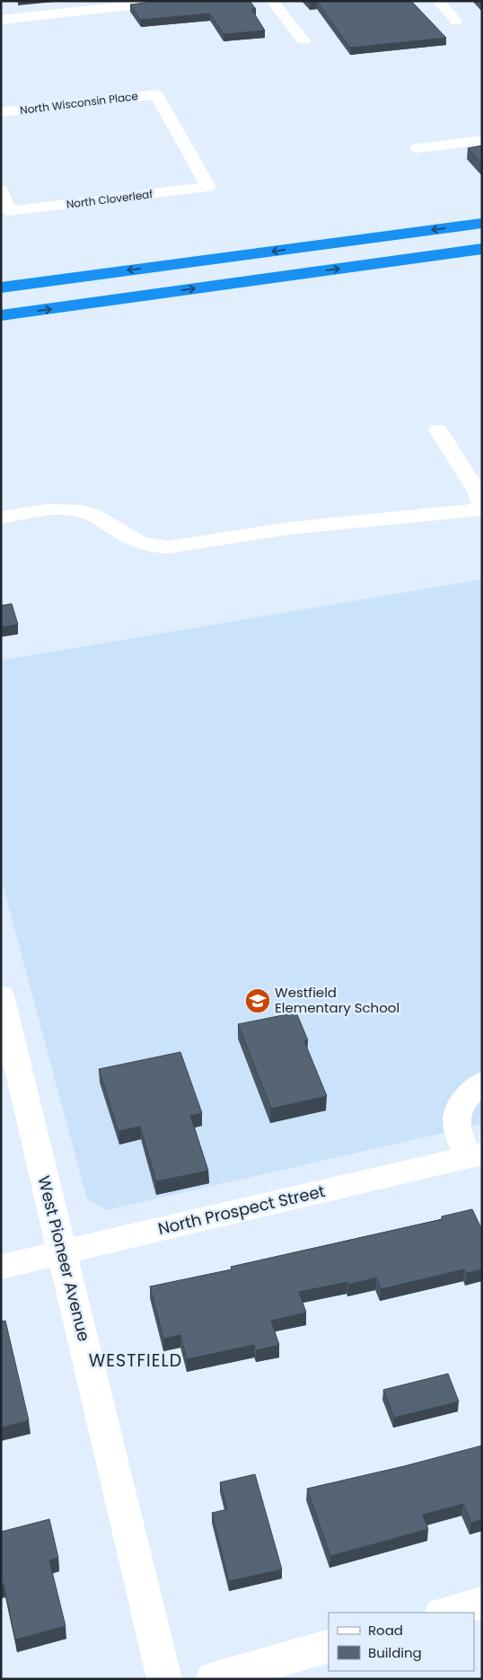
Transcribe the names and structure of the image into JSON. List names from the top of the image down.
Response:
{
  "streets": {
    "street": [
      "North Wisconsin Place",
      "North Cloverleaf",
      "North Prospect Street",
      "West Pioneer Avenue"
    ]
  },
  "crossings": [
    ["North Wisconsin Place", "North Cloverleaf"],
    ["North Prospect Street", "West Pioneer Avenue"]
  ],
  "districts": ["WESTFIELD"],
  "places": {
    "school or university": ["Westfield Elementary School"]
  },
  "legend": ["Road", "Building"]
}
